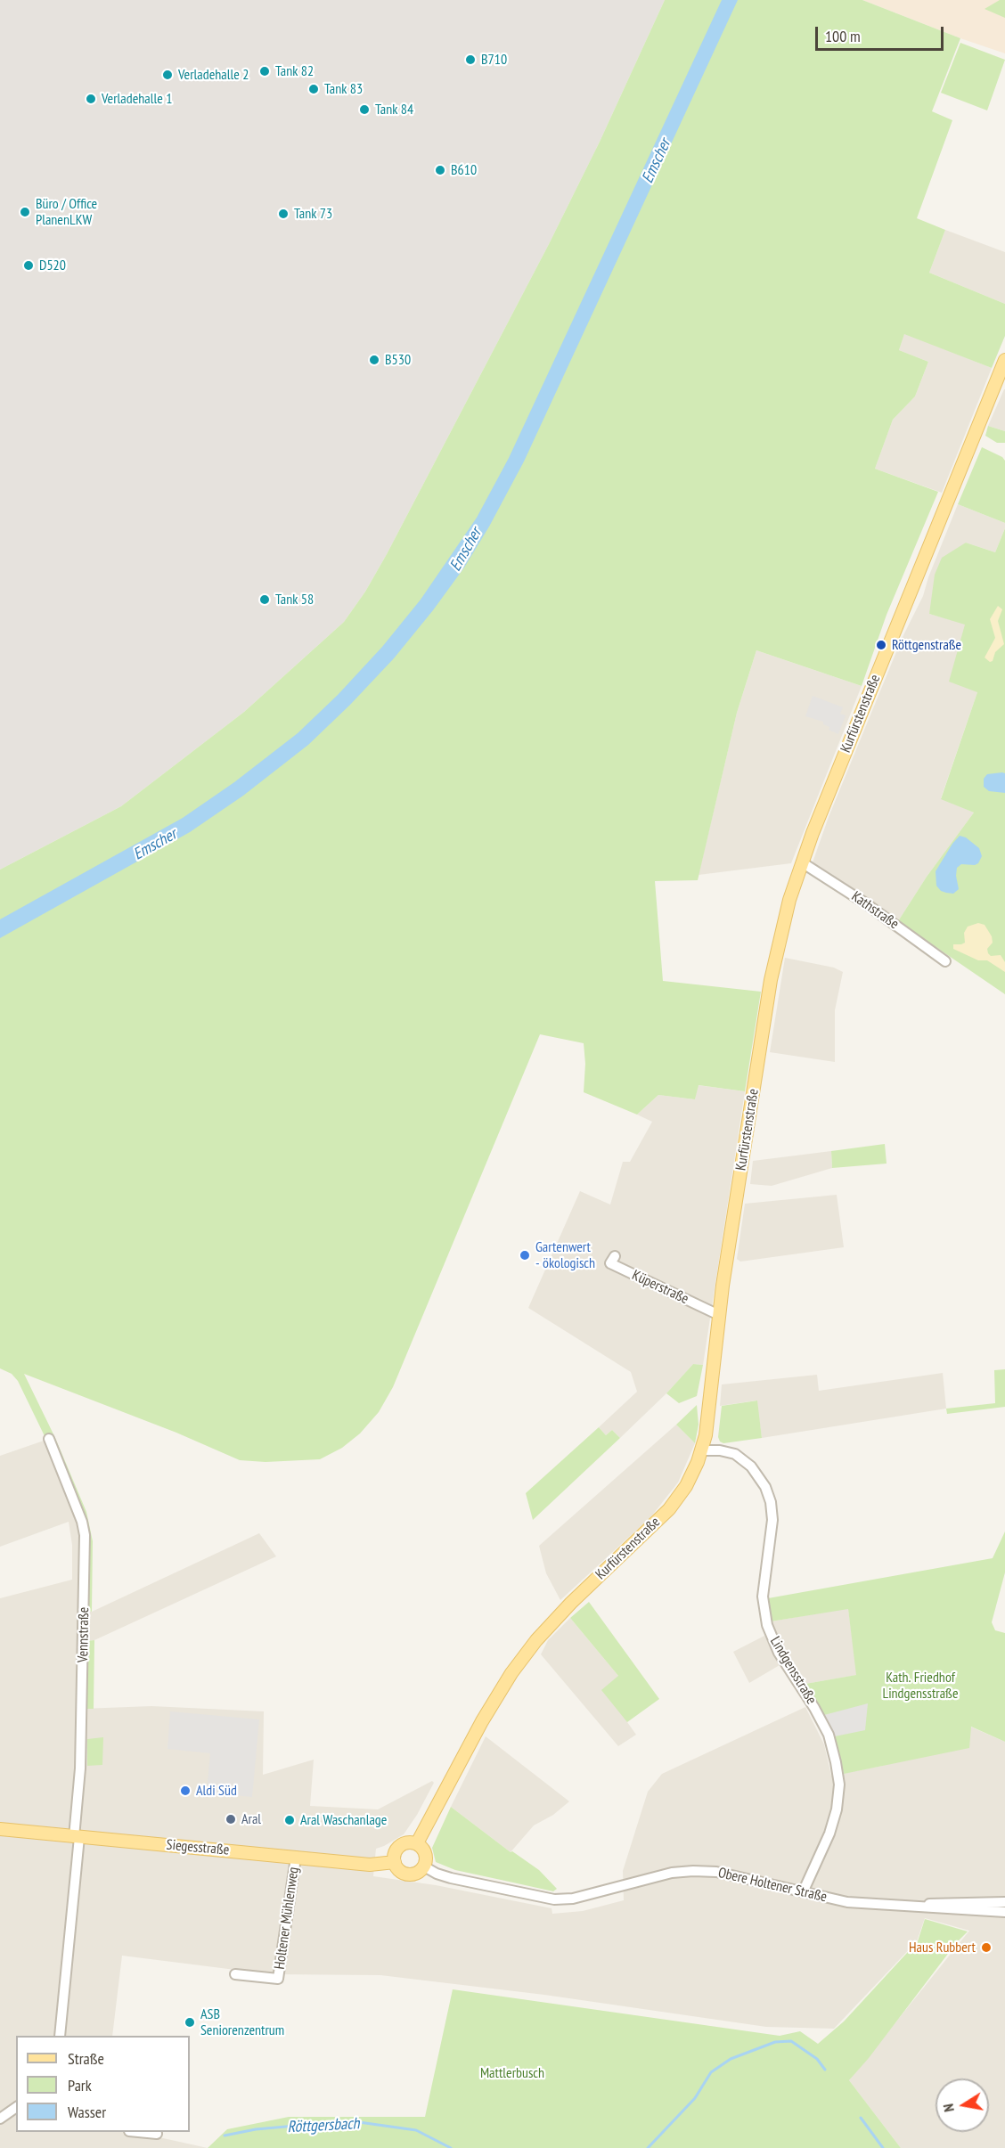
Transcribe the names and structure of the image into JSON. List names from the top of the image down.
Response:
{
  "streets": {
    "main road": ["Kurfürstenstraße", "Siegesstraße"],
    "street": [
      "Kathstraße",
      "Küperstraße",
      "Vennstraße",
      "Lindgensstraße",
      "Obere Holtener Straße",
      "Holtener Mühlenweg"
    ]
  },
  "crossings": [
    ["Kurfürstenstraße", "Kathstraße"],
    ["Kurfürstenstraße", "Küperstraße"],
    ["Kurfürstenstraße", "Lindgensstraße"],
    ["Kurfürstenstraße", "Siegesstraße"],
    ["Kurfürstenstraße", "Obere Holtener Straße"],
    ["Vennstraße", "Siegesstraße"],
    ["Lindgensstraße", "Obere Holtener Straße"],
    ["Siegesstraße", "Obere Holtener Straße"],
    ["Siegesstraße", "Holtener Mühlenweg"]
  ],
  "water": ["Emscher", "Röttgersbach"],
  "parks": ["Kath. Friedhof Lindgensstraße", "Mattlerbusch"],
  "places": [
    "B710",
    "Tank 82",
    "Verladehalle 2",
    "Tank 83",
    "Verladehalle 1",
    "Tank 84",
    "B610",
    "Büro / Office PlanenLKW",
    "Tank 73",
    "D520",
    "B530",
    "Tank 58",
    "Röttgenstraße",
    "Gartenwert - ökologisch",
    "Aldi Süd",
    "Aral",
    "Aral Waschanlage",
    "Haus Rubbert",
    "ASB Seniorenzentrum"
  ],
  "legend": ["Straße", "Park", "Wasser"],
  "scale_bar": "100 m",
  "north": "left"
}
